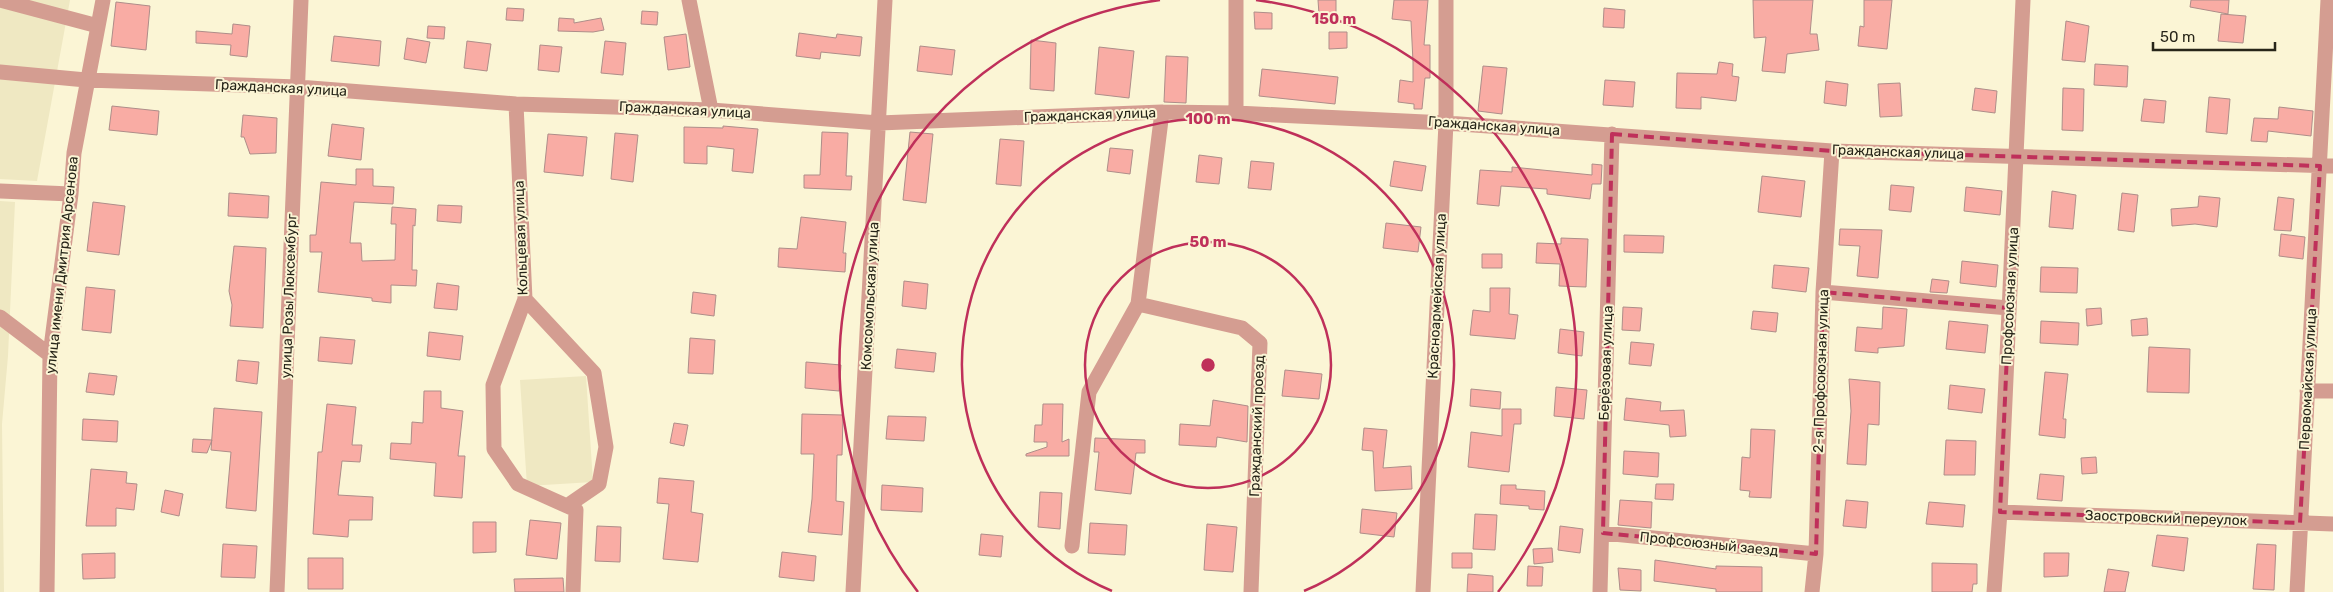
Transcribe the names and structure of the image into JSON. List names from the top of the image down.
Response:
{
  "streets": {
    "street": [
      "Гражданская улица",
      "Кольцевая улица",
      "улица имени Дмитрия Арсенова",
      "улица Розы Люксембург",
      "Комсомольская улица",
      "Красноармейская улица",
      "Профсоюзная улица",
      "Берёзовая улица",
      "2-я Профсоюзная улица",
      "Первомайская улица",
      "Гражданский проезд",
      "Заостровский переулок",
      "Профсоюзный заезд"
    ]
  },
  "crossings": [
    ["Гражданская улица", "Кольцевая улица"],
    ["Гражданская улица", "улица имени Дмитрия Арсенова"],
    ["Гражданская улица", "улица Розы Люксембург"],
    ["Гражданская улица", "Комсомольская улица"],
    ["Гражданская улица", "Красноармейская улица"],
    ["Гражданская улица", "Профсоюзная улица"],
    ["Гражданская улица", "Берёзовая улица"],
    ["Гражданская улица", "2-я Профсоюзная улица"],
    ["Гражданская улица", "Первомайская улица"],
    ["Профсоюзная улица", "Заостровский переулок"],
    ["Берёзовая улица", "Профсоюзный заезд"],
    ["2-я Профсоюзная улица", "Профсоюзный заезд"],
    ["Первомайская улица", "Заостровский переулок"]
  ],
  "scale_bar": "50 m",
  "rings": ["150 m", "100 m", "50 m"]
}
